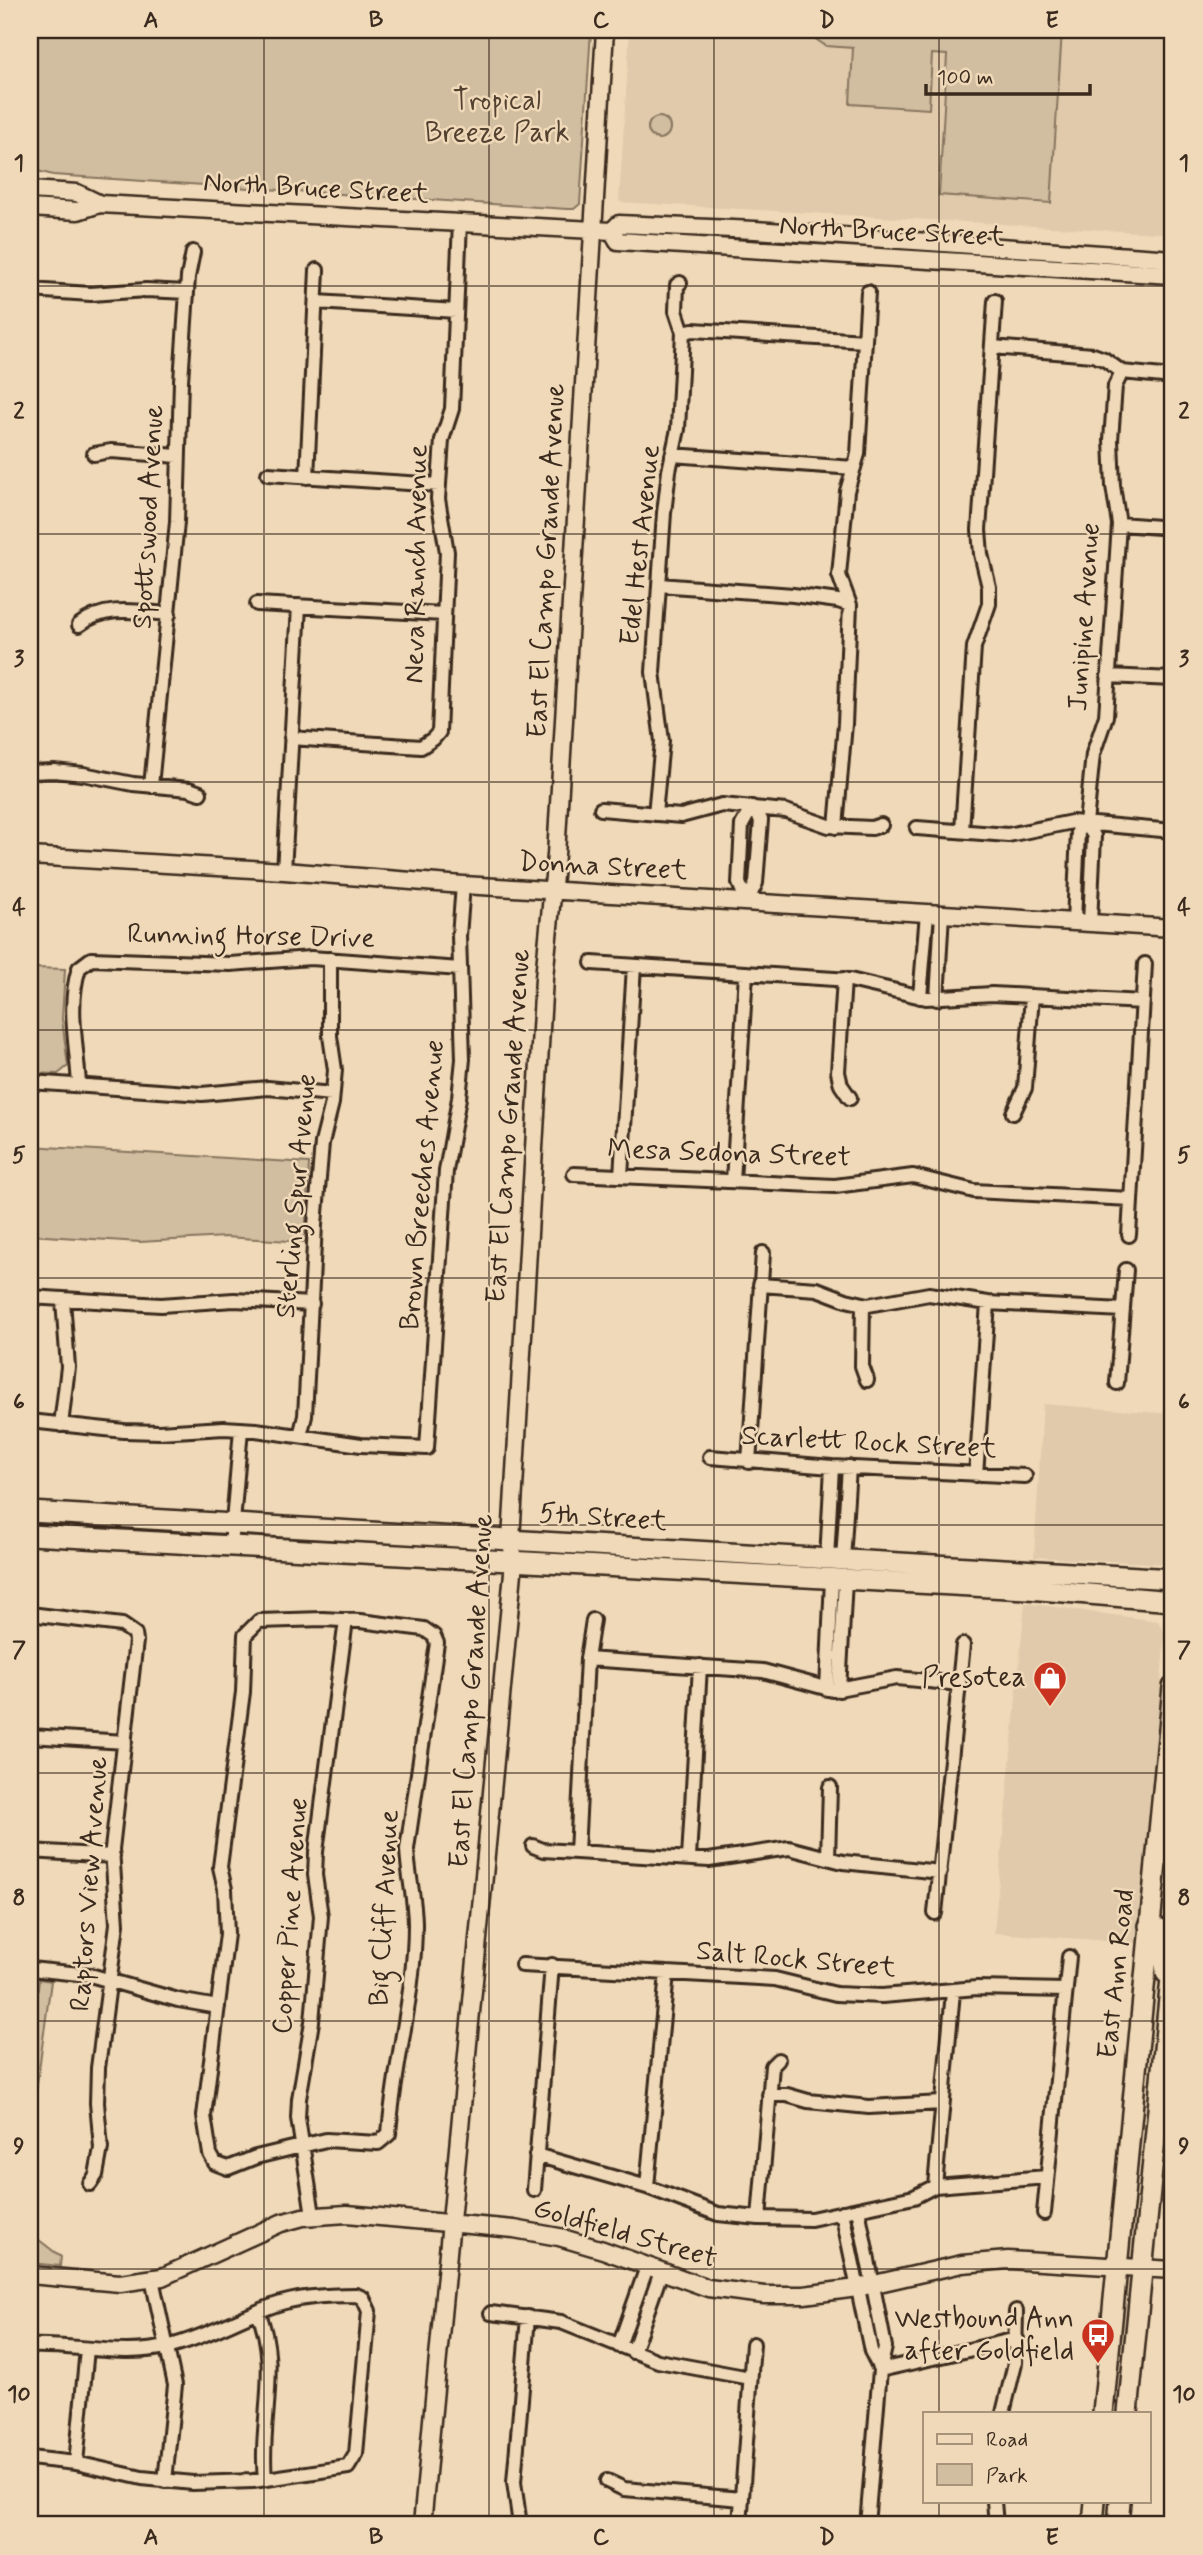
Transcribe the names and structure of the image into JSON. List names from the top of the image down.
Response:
{
  "streets": {
    "main road": ["5th Street", "East Ann Road"],
    "street": [
      "North Bruce Street",
      "Spottswood Avenue",
      "Edel Hest Avenue",
      "East El Campo Grande Avenue",
      "Neva Ranch Avenue",
      "Junipine Avenue",
      "Donna Street",
      "Running Horse Drive",
      "Mesa Sedona Street",
      "Brown Breeches Avenue",
      "Sterling Spur Avenue",
      "Scarlett Rock Street",
      "Raptors View Avenue",
      "Big Cliff Avenue",
      "Copper Pine Avenue",
      "Salt Rock Street",
      "Goldfield Street"
    ]
  },
  "crossings": [
    ["North Bruce Street", "East El Campo Grande Avenue"],
    ["North Bruce Street", "Neva Ranch Avenue"],
    ["East El Campo Grande Avenue", "Donna Street"],
    ["East El Campo Grande Avenue", "5th Street"],
    ["East El Campo Grande Avenue", "Goldfield Street"],
    ["Junipine Avenue", "Donna Street"],
    ["Donna Street", "Brown Breeches Avenue"],
    ["Running Horse Drive", "Brown Breeches Avenue"],
    ["Running Horse Drive", "Sterling Spur Avenue"],
    ["Brown Breeches Avenue", "Sterling Spur Avenue"],
    ["Big Cliff Avenue", "Copper Pine Avenue"],
    ["Copper Pine Avenue", "Goldfield Street"],
    ["East Ann Road", "Goldfield Street"]
  ],
  "parks": ["Tropical Breeze Park"],
  "places": {
    "shop": ["Presotea"],
    "bus stop": ["Westbound Ann after Goldfield"]
  },
  "legend": ["Road", "Park"],
  "scale_bar": "100 m",
  "grid": {
    "columns": [
      "A",
      "B",
      "C",
      "D",
      "E"
    ],
    "rows": [
      "1",
      "2",
      "3",
      "4",
      "5",
      "6",
      "7",
      "8",
      "9",
      "10"
    ]
  }
}
